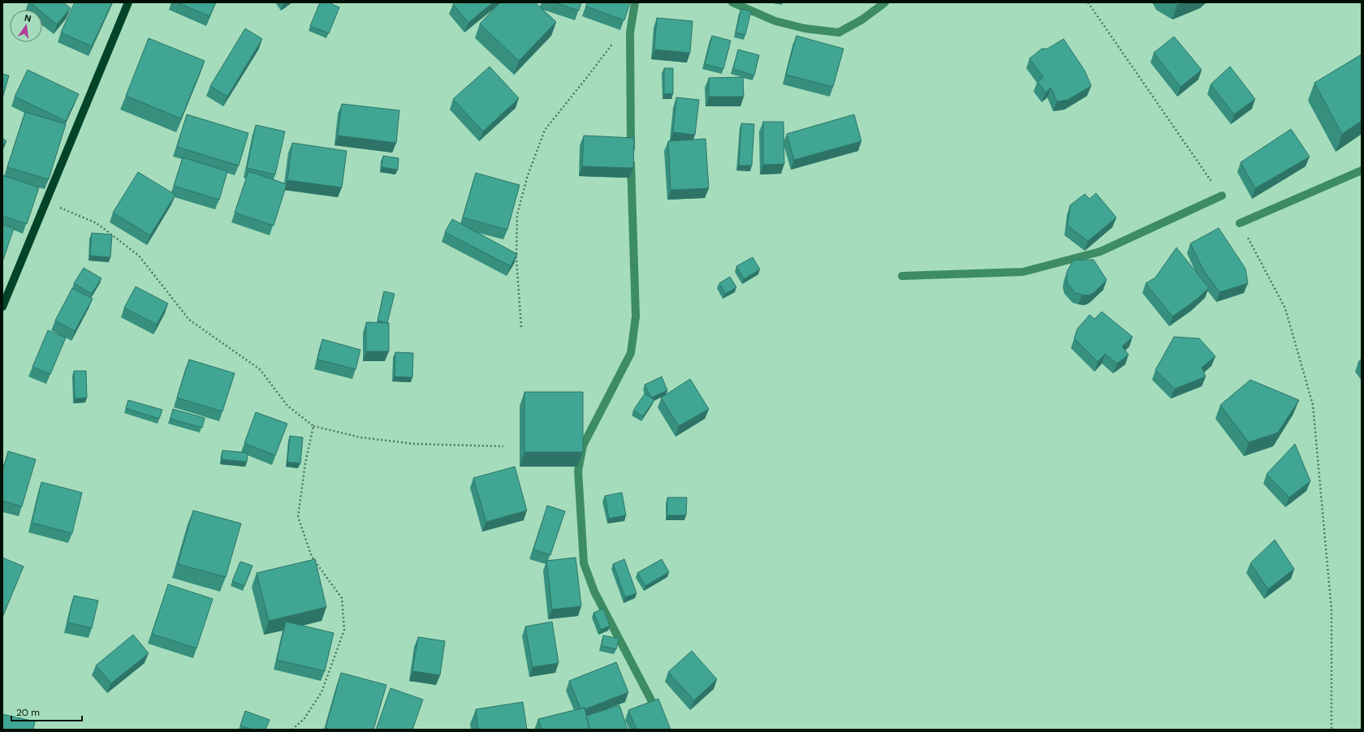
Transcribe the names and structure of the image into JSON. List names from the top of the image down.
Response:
{
  "scale_bar": "20 m",
  "north": "top"
}
